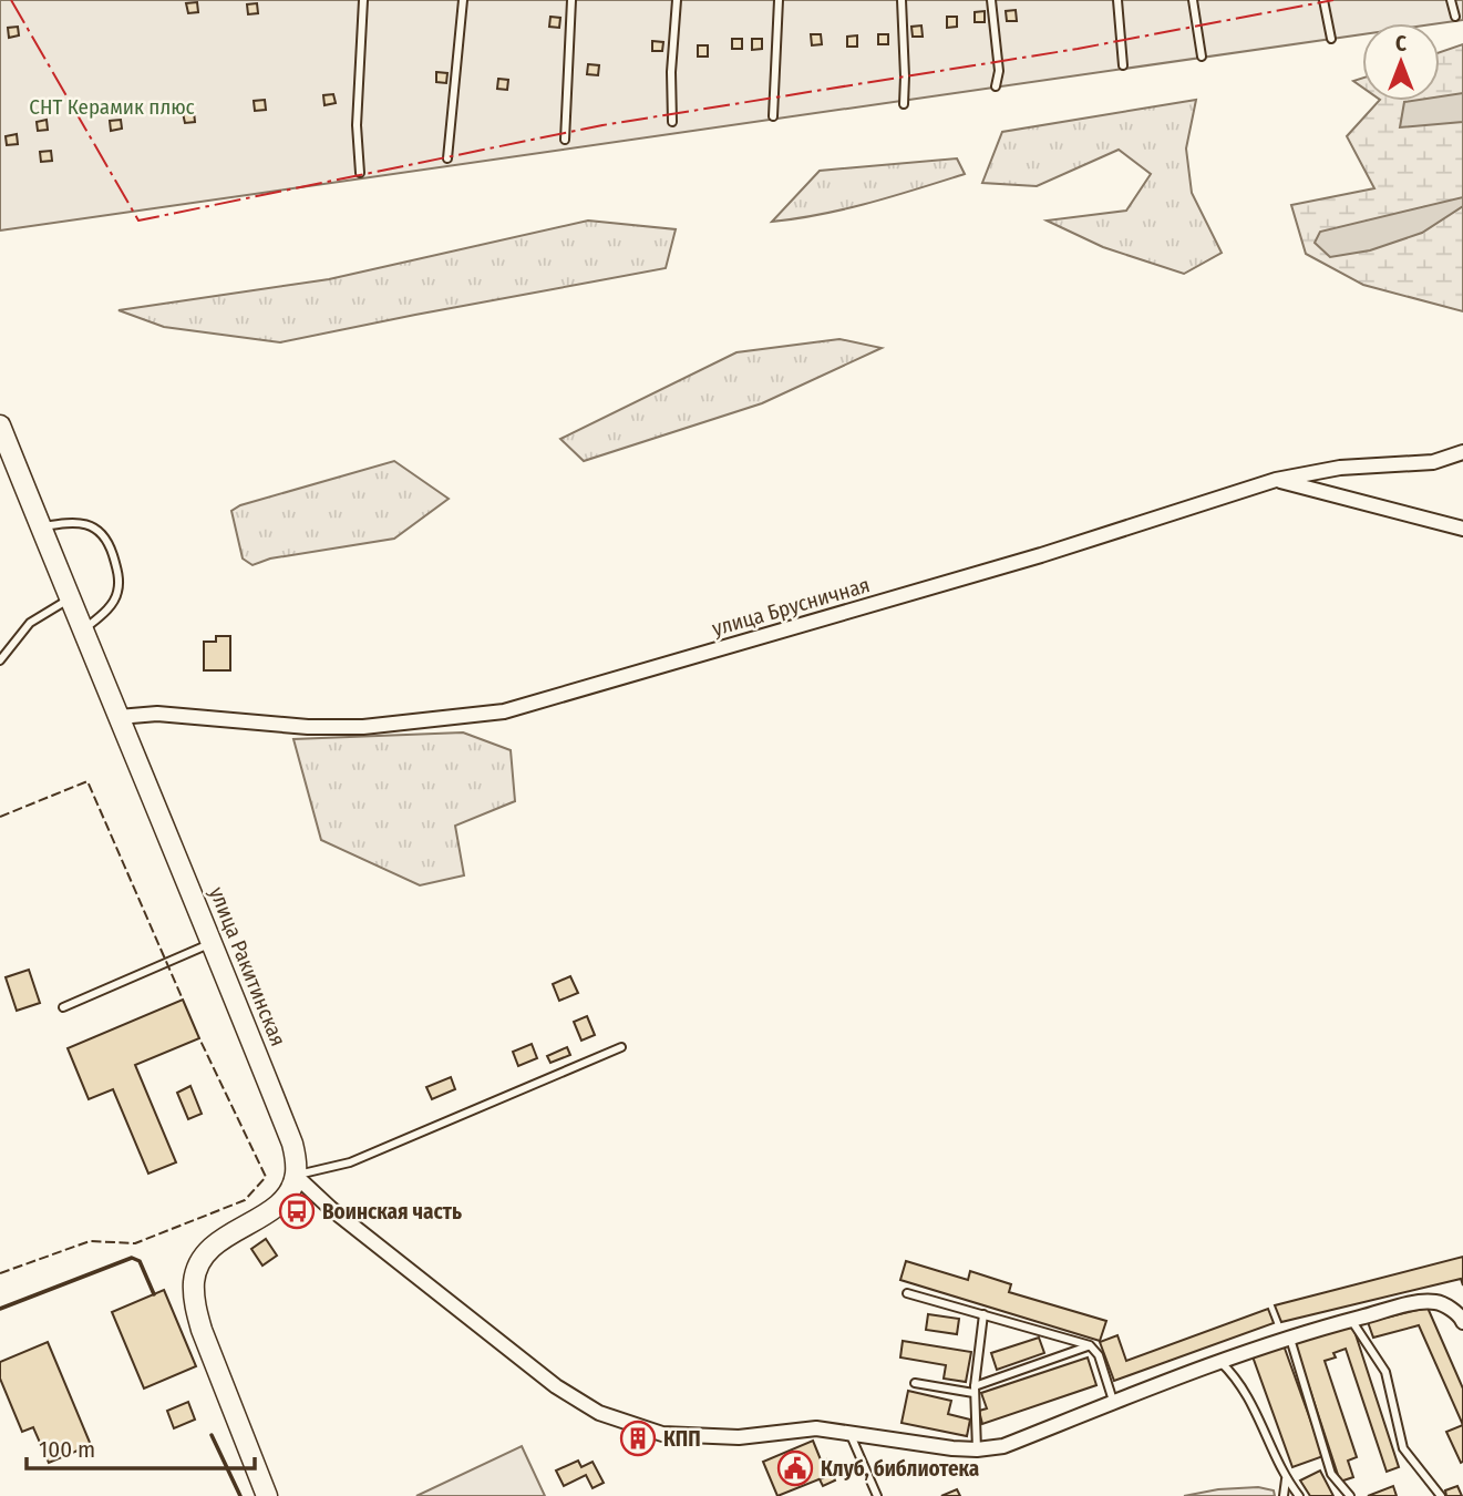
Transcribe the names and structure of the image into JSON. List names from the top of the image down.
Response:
{
  "streets": {
    "street": ["улица Брусничная", "улица Ракитинская"]
  },
  "crossings": [
    ["улица Брусничная", "улица Ракитинская"]
  ],
  "parks": ["СНТ Керамик плюс"],
  "places": {
    "bus stop": ["Воинская часть"],
    "building": ["КПП"],
    "public building": ["Клуб, библиотека"]
  },
  "scale_bar": "100 m",
  "north": "top"
}
